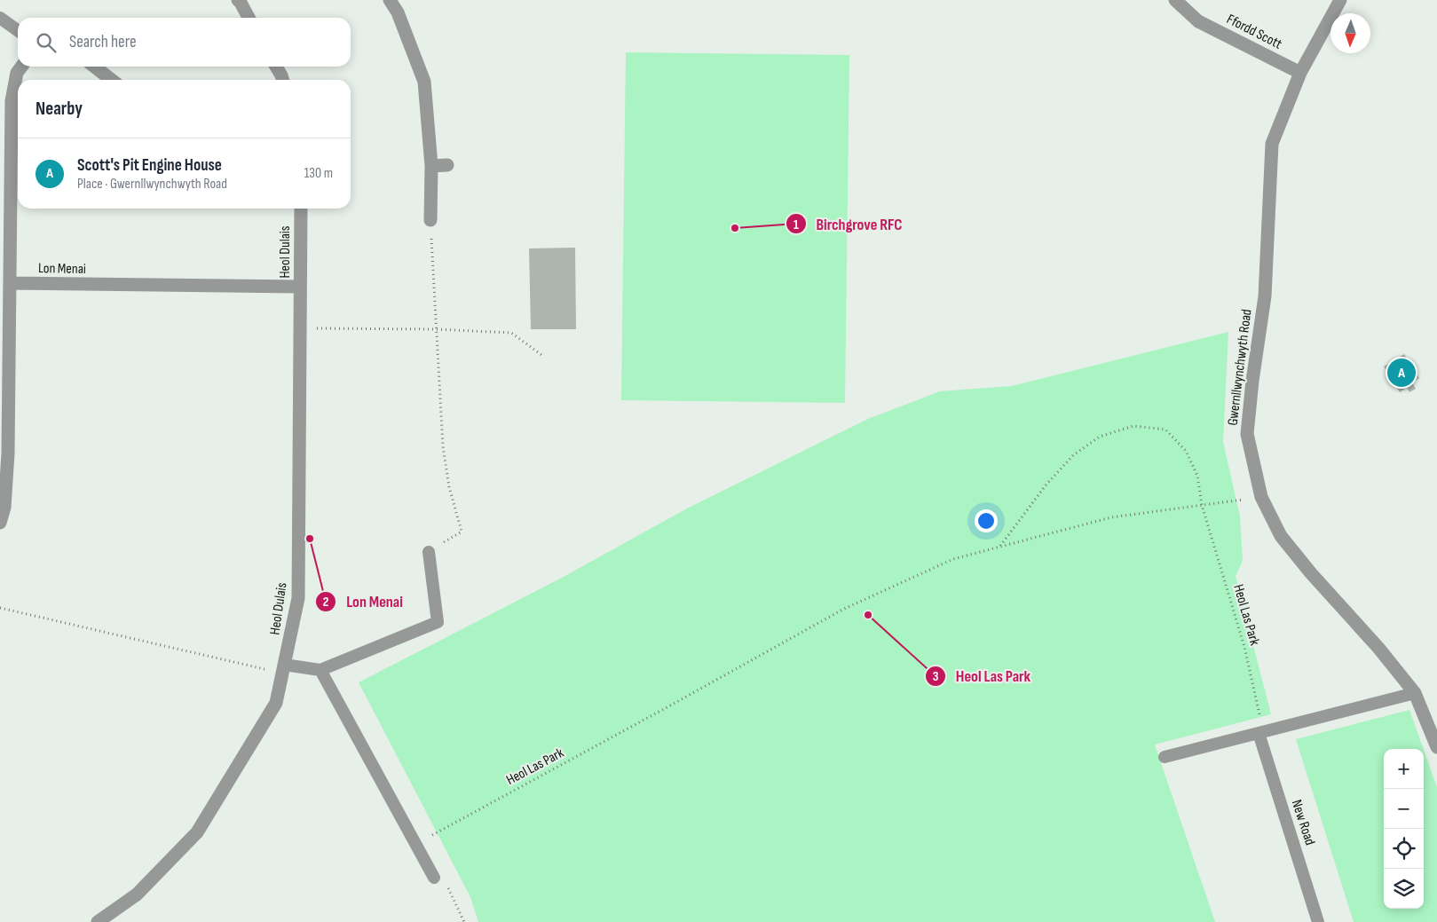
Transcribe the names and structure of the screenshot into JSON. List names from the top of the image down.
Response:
{
  "streets": {
    "street": [
      "Ffordd Scott",
      "Heol Dulais",
      "Lon Menai",
      "Gwernllwynchwyth Road"
    ],
    "lane": ["New Road"],
    "path": ["Heol Las Park"]
  },
  "crossings": [
    ["Ffordd Scott", "Gwernllwynchwyth Road"],
    ["Heol Dulais", "Lon Menai"],
    ["Gwernllwynchwyth Road", "Heol Las Park"],
    ["Heol Las Park", "New Road"]
  ],
  "places": ["Birchgrove RFC", "Lon Menai", "Heol Las Park"],
  "north": "bottom",
  "page": {
    "search": "Search here",
    "heading": "Nearby",
    "list": [
      {
        "mark": "A",
        "name": "Scott's Pit Engine House",
        "note": "Place · Gwernllwynchwyth Road",
        "value": "130 m"
      }
    ],
    "pins": "A",
    "map_buttons": ["+", "−"]
  }
}
